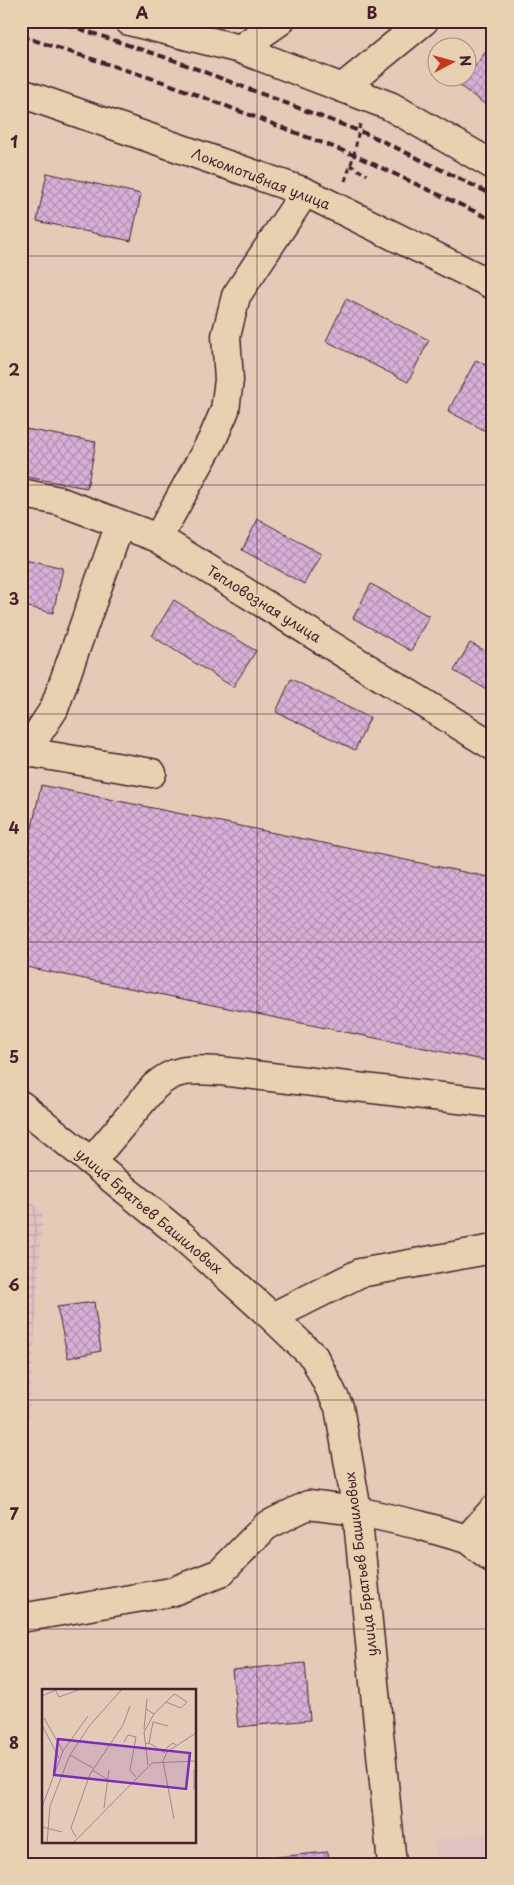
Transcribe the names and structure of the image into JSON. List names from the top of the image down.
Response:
{
  "streets": {
    "street": ["Локомотивная улица", "Тепловозная улица", "улица Братьев Башиловых"]
  },
  "north": "right",
  "grid": {
    "columns": ["A", "B"],
    "rows": [
      "1",
      "2",
      "3",
      "4",
      "5",
      "6",
      "7",
      "8"
    ]
  }
}
